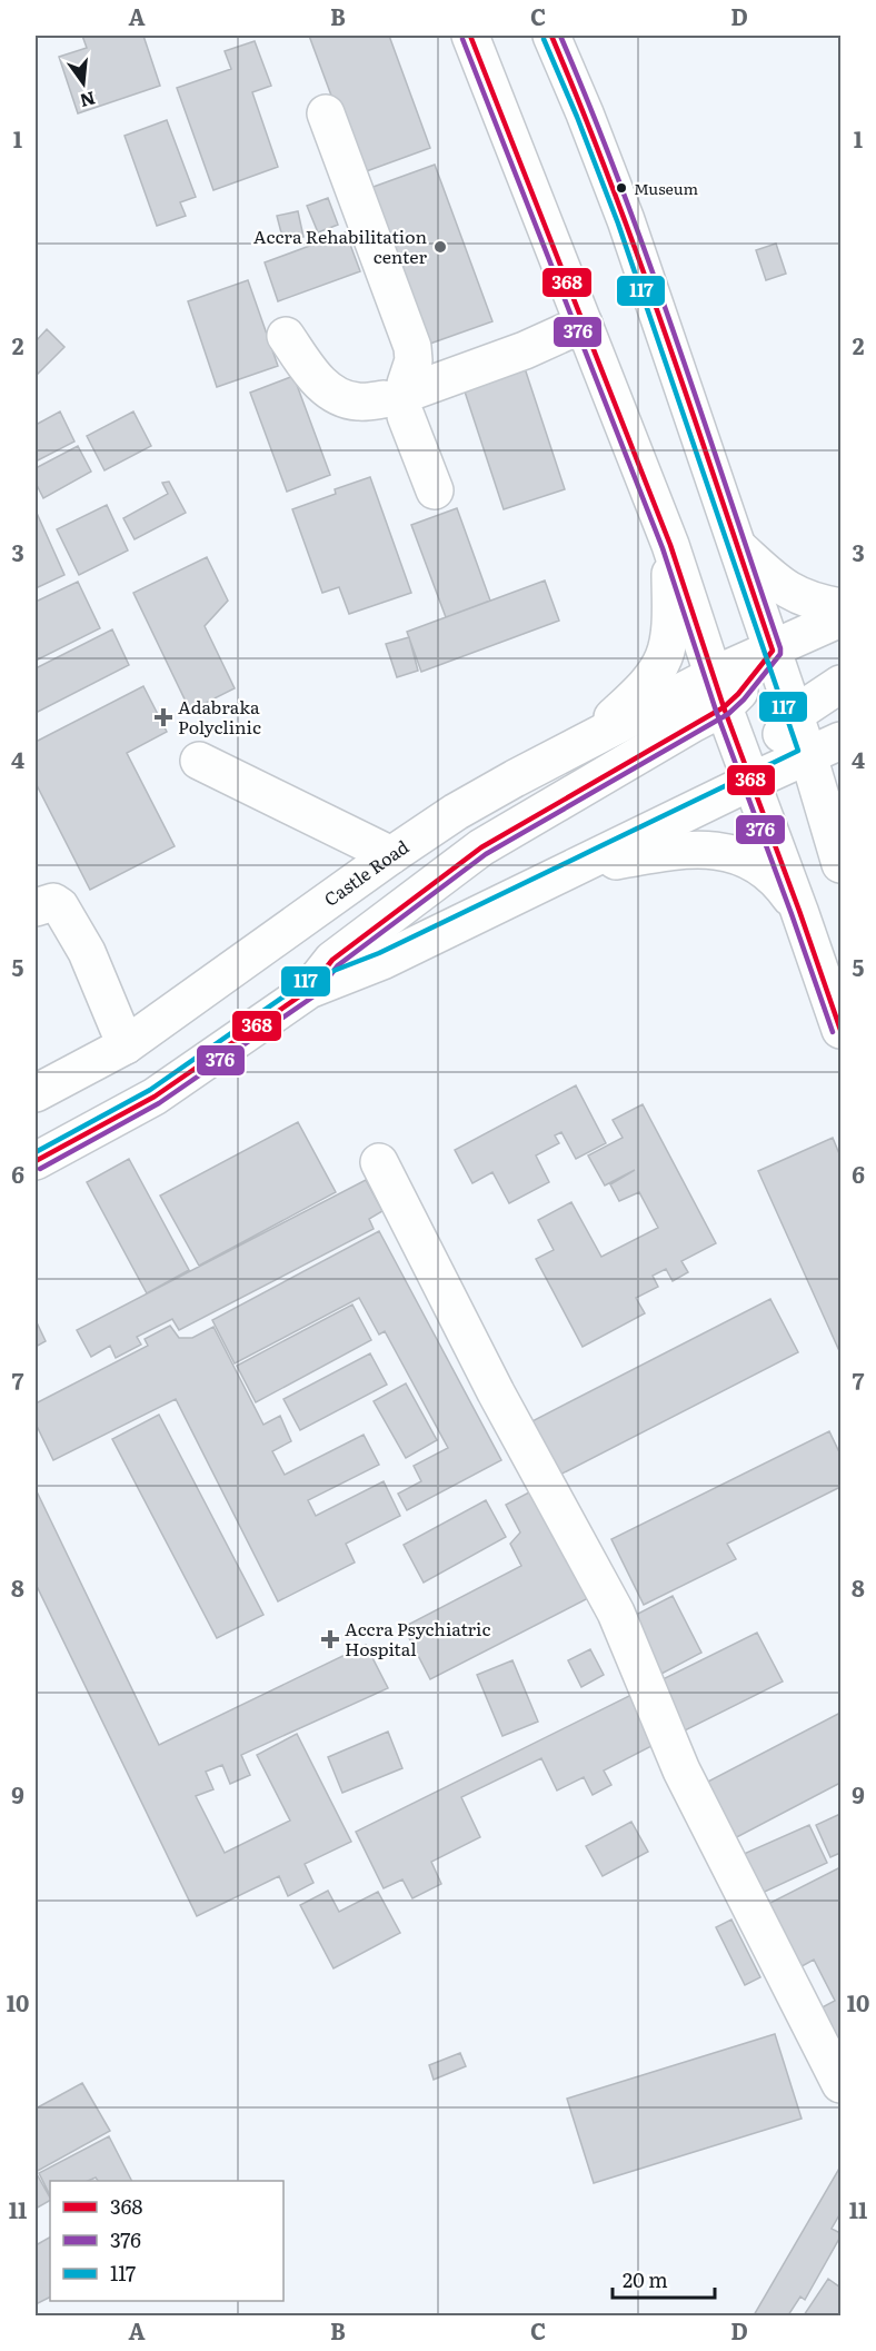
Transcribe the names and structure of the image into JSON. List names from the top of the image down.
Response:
{
  "streets": {
    "main road": ["Castle Road"]
  },
  "places": {
    "other": ["Museum", "Accra Rehabilitation center"],
    "health": ["Adabraka Polyclinic", "Accra Psychiatric Hospital"]
  },
  "lines": ["transit line 368", "transit line 376", "transit line 117"],
  "legend": ["368", "376", "117"],
  "scale_bar": "20 m",
  "north": "bottom",
  "grid": {
    "columns": [
      "A",
      "B",
      "C",
      "D"
    ],
    "rows": [
      "1",
      "2",
      "3",
      "4",
      "5",
      "6",
      "7",
      "8",
      "9",
      "10",
      "11"
    ]
  }
}
